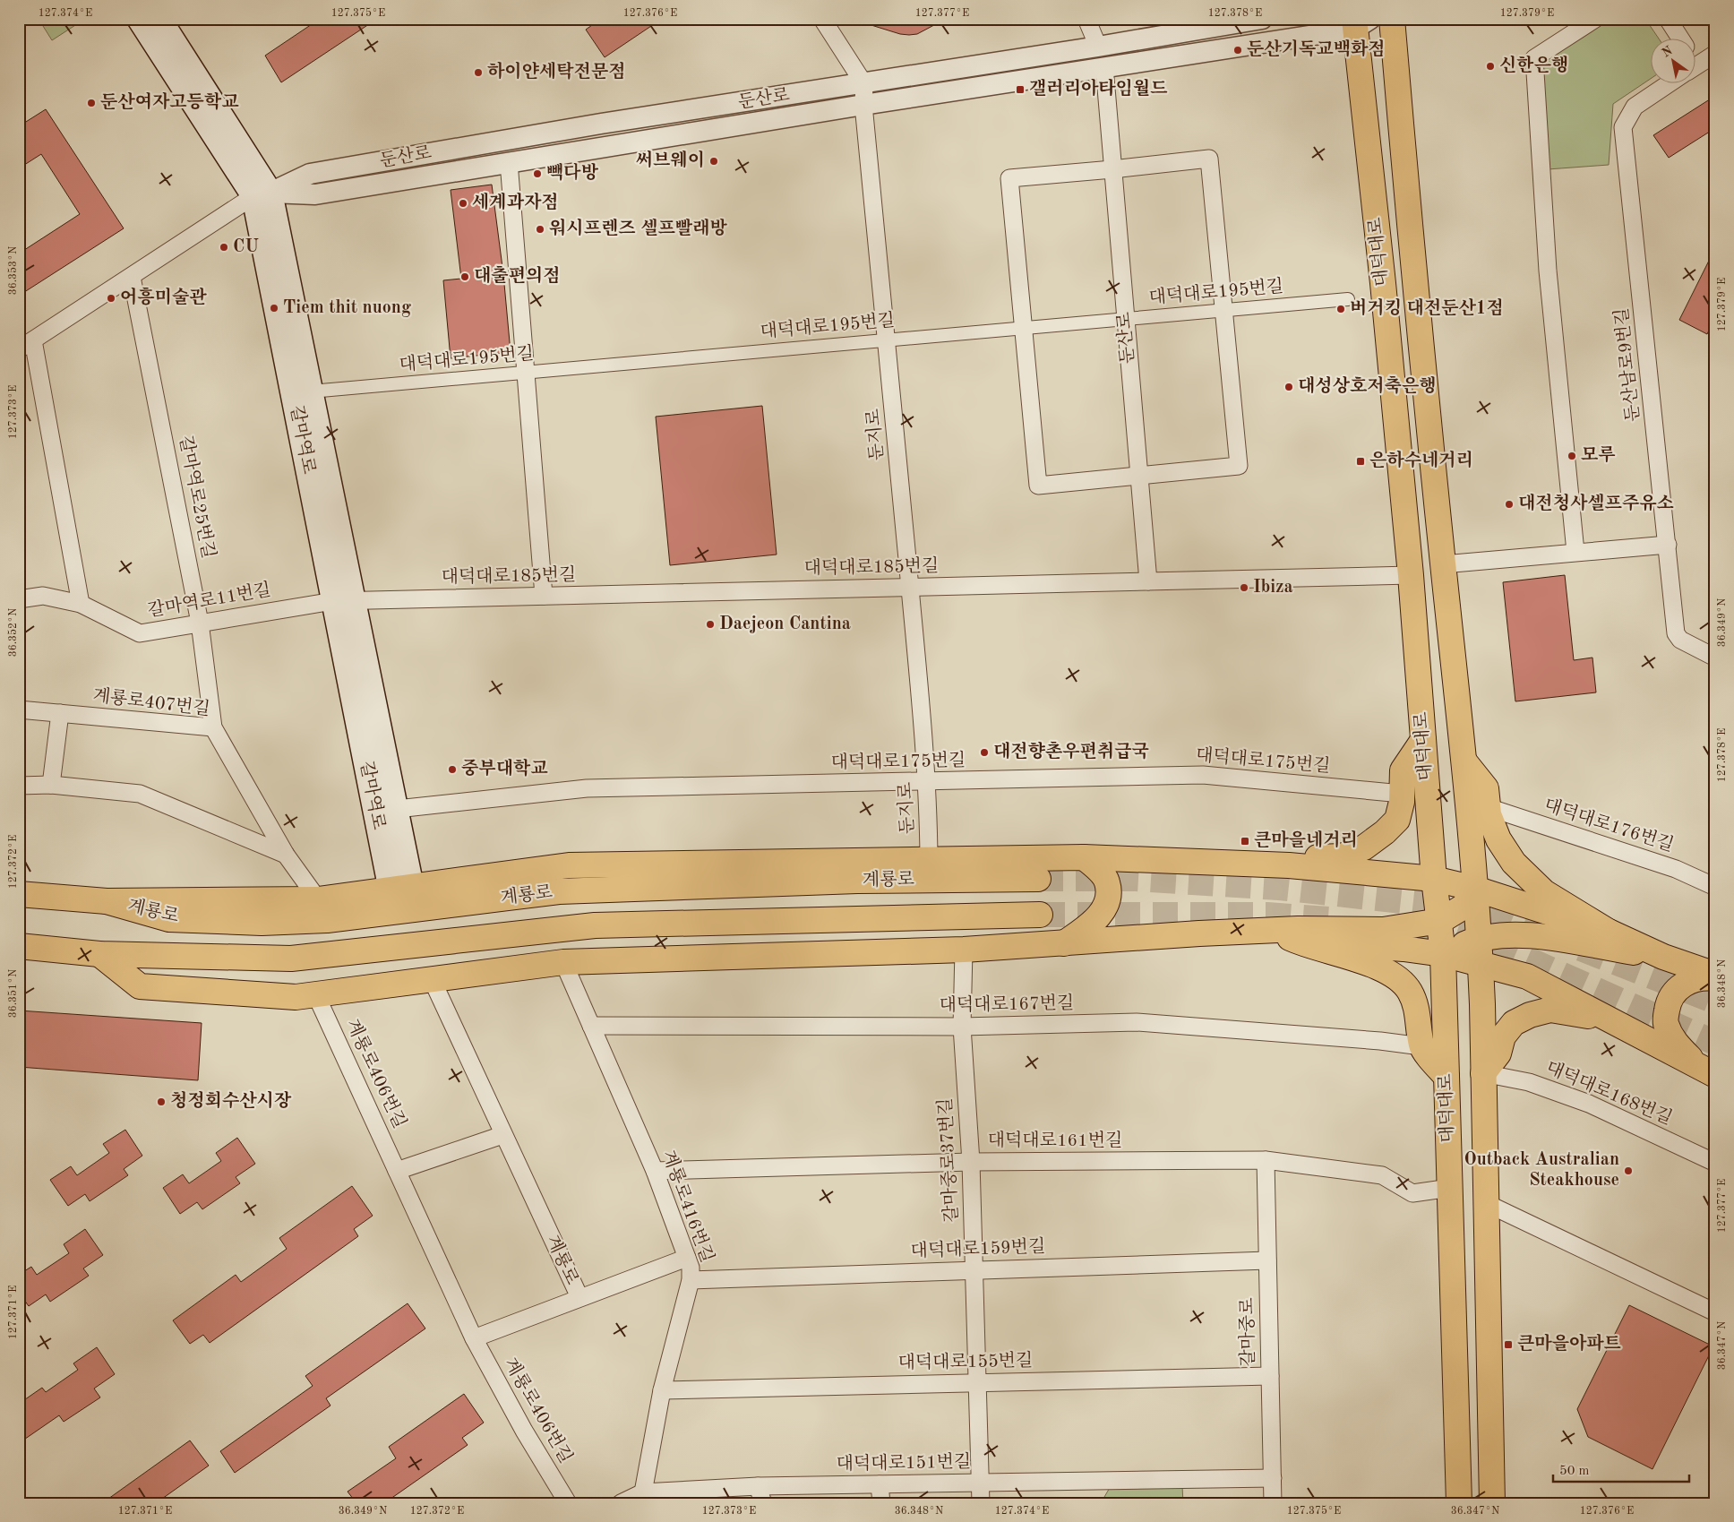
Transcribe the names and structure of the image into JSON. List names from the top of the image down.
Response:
{
  "streets": {
    "main road": ["대덕대로", "갈마역로", "계룡로"],
    "street": [
      "둔산로",
      "대덕대로195번길",
      "둔산남로9번길",
      "둔지로",
      "갈마역로25번길",
      "대덕대로185번길",
      "갈마역로11번길",
      "계룡로407번길",
      "대덕대로175번길",
      "대덕대로176번길",
      "대덕대로167번길",
      "계룡로406번길",
      "대덕대로168번길",
      "대덕대로161번길",
      "갈마중로37번길",
      "계룡로416번길",
      "대덕대로159번길",
      "갈마중로",
      "대덕대로155번길",
      "대덕대로151번길"
    ]
  },
  "crossings": [
    ["둔산로", "대덕대로"],
    ["둔산로", "대덕대로195번길"],
    ["둔산로", "둔지로"],
    ["둔산로", "갈마역로"],
    ["둔산로", "대덕대로185번길"],
    ["대덕대로", "대덕대로185번길"],
    ["대덕대로", "대덕대로168번길"],
    ["대덕대로", "대덕대로161번길"],
    ["대덕대로195번길", "둔지로"],
    ["대덕대로195번길", "갈마역로"],
    ["둔지로", "대덕대로185번길"],
    ["둔지로", "대덕대로175번길"],
    ["갈마역로", "대덕대로185번길"],
    ["갈마역로", "갈마역로11번길"],
    ["갈마역로", "대덕대로175번길"],
    ["갈마역로25번길", "갈마역로11번길"],
    ["갈마역로25번길", "계룡로407번길"],
    ["대덕대로185번길", "갈마역로11번길"],
    ["대덕대로167번길", "갈마중로37번길"],
    ["대덕대로167번길", "계룡로416번길"],
    ["대덕대로161번길", "갈마중로37번길"],
    ["대덕대로161번길", "계룡로416번길"],
    ["대덕대로161번길", "갈마중로"],
    ["갈마중로37번길", "대덕대로159번길"],
    ["갈마중로37번길", "대덕대로155번길"],
    ["갈마중로37번길", "대덕대로151번길"],
    ["계룡로416번길", "대덕대로159번길"],
    ["계룡로416번길", "대덕대로155번길"],
    ["계룡로416번길", "대덕대로151번길"],
    ["대덕대로159번길", "갈마중로"],
    ["갈마중로", "대덕대로155번길"],
    ["갈마중로", "대덕대로151번길"]
  ],
  "places": {
    "other": [
      "둔산기독교백화점",
      "신한은행",
      "하이얀세탁전문점",
      "둔산여자고등학교",
      "써브웨이",
      "빽다방",
      "세계과자점",
      "워시프렌즈 셀프빨래방",
      "CU",
      "대출편의점",
      "어흥미술관",
      "Tiem thit nuong",
      "버거킹 대전둔산1점",
      "대성상호저축은행",
      "모루",
      "대전청사셀프주유소",
      "Ibiza",
      "Daejeon Cantina",
      "대전향촌우편취급국",
      "중부대학교",
      "청정회수산시장",
      "Outback Australian Steakhouse"
    ],
    "transit": [
      "갤러리아타임월드",
      "은하수네거리",
      "큰마을네거리",
      "큰마을아파트"
    ]
  },
  "scale_bar": "50 m",
  "north": "top left",
  "coordinates": [
    "127.374°E",
    "127.375°E",
    "127.376°E",
    "127.377°E",
    "127.378°E",
    "127.379°E",
    "36.353°N",
    "127.373°E",
    "36.349°N",
    "36.352°N",
    "127.372°E",
    "36.348°N",
    "36.351°N",
    "127.371°E",
    "36.347°N"
  ]
}
